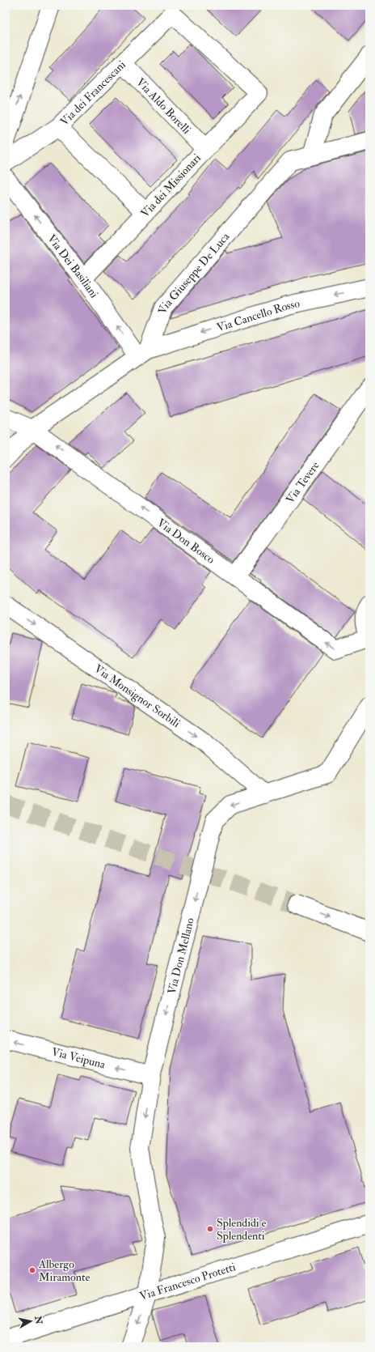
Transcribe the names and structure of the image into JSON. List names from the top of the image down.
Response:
{
  "streets": {
    "street": [
      "Via dei Francescani",
      "Via Aldo Borelli",
      "Via dei Missionari",
      "Via Dei Basiliani",
      "Via Giuseppe De Luca",
      "Via Cancello Rosso",
      "Via Tevere",
      "Via Don Bosco",
      "Via Monsignor Sorbili",
      "Via Don Mellano",
      "Via Veipuna",
      "Via Francesco Protetti"
    ]
  },
  "crossings": [
    ["Via dei Francescani", "Via Aldo Borelli"],
    ["Via dei Francescani", "Via dei Missionari"],
    ["Via Aldo Borelli", "Via dei Missionari"],
    ["Via dei Missionari", "Via Dei Basiliani"],
    ["Via Dei Basiliani", "Via Giuseppe De Luca"],
    ["Via Dei Basiliani", "Via Cancello Rosso"],
    ["Via Giuseppe De Luca", "Via Cancello Rosso"],
    ["Via Tevere", "Via Don Bosco"],
    ["Via Monsignor Sorbili", "Via Don Mellano"],
    ["Via Don Mellano", "Via Veipuna"],
    ["Via Don Mellano", "Via Francesco Protetti"]
  ],
  "one_way": [
    "Via Cancello Rosso",
    "Via Don Bosco",
    "Via Monsignor Sorbili",
    "Via Don Mellano",
    "Via Veipuna"
  ],
  "places": ["Splendidi e Splendenti", "Albergo Miramonte"],
  "north": "right"
}
